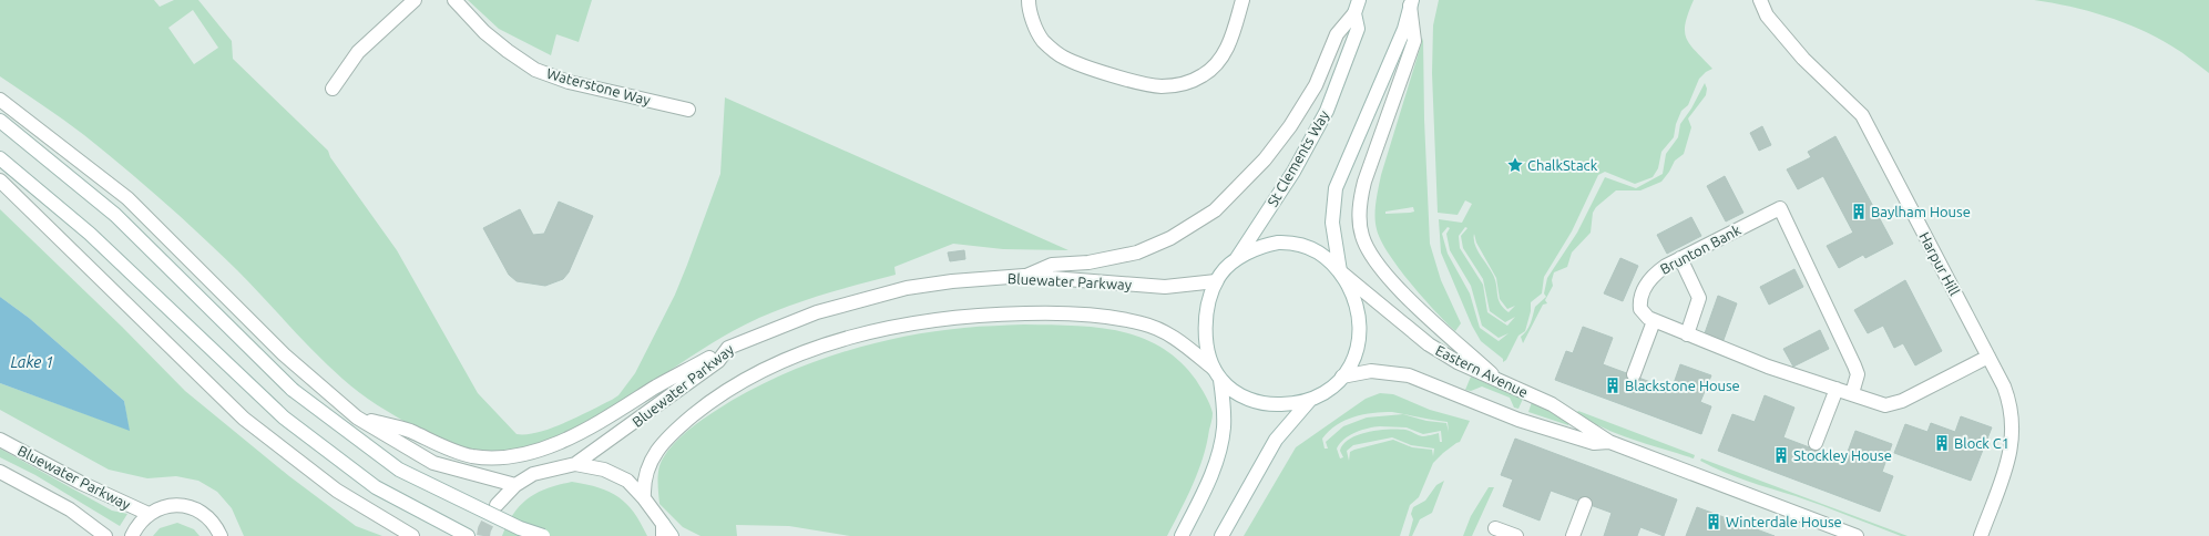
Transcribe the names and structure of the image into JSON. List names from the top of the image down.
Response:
{
  "streets": {
    "street": [
      "Waterstone Way",
      "St Clements Way",
      "Brunton Bank",
      "Harpur Hill",
      "Bluewater Parkway",
      "Eastern Avenue"
    ]
  },
  "crossings": [
    ["St Clements Way", "Eastern Avenue"],
    ["Brunton Bank", "Harpur Hill"]
  ],
  "water": ["Lake 1"],
  "places": {
    "place": ["ChalkStack"],
    "building": [
      "Baylham House",
      "Blackstone House",
      "Block C1",
      "Stockley House",
      "Winterdale House"
    ]
  }
}
